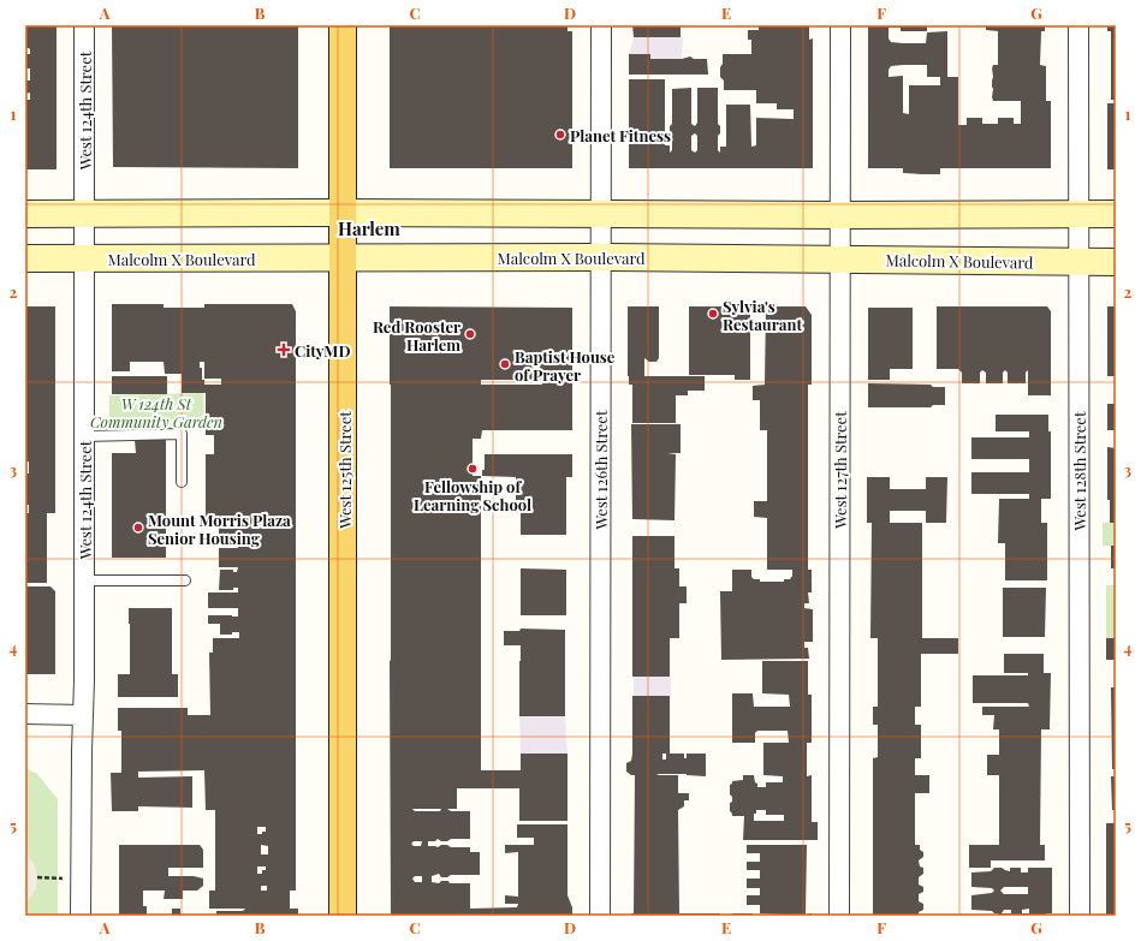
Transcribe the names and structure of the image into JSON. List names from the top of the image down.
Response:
{
  "streets": {
    "main road": ["Malcolm X Boulevard", "West 125th Street"],
    "street": [
      "West 124th Street",
      "West 126th Street",
      "West 127th Street",
      "West 128th Street"
    ]
  },
  "crossings": [
    ["West 124th Street", "Malcolm X Boulevard"],
    ["Malcolm X Boulevard", "West 125th Street"],
    ["Malcolm X Boulevard", "West 126th Street"],
    ["Malcolm X Boulevard", "West 127th Street"],
    ["Malcolm X Boulevard", "West 128th Street"]
  ],
  "districts": ["Harlem"],
  "parks": ["W 124th St Community Garden"],
  "places": {
    "other": [
      "Planet Fitness",
      "Sylvia's Restaurant",
      "Red Rooster Harlem",
      "Baptist House of Prayer",
      "Fellowship of Learning School",
      "Mount Morris Plaza Senior Housing"
    ],
    "health": ["CityMD"]
  },
  "grid": {
    "columns": [
      "A",
      "B",
      "C",
      "D",
      "E",
      "F",
      "G"
    ],
    "rows": [
      "1",
      "2",
      "3",
      "4",
      "5"
    ]
  }
}
